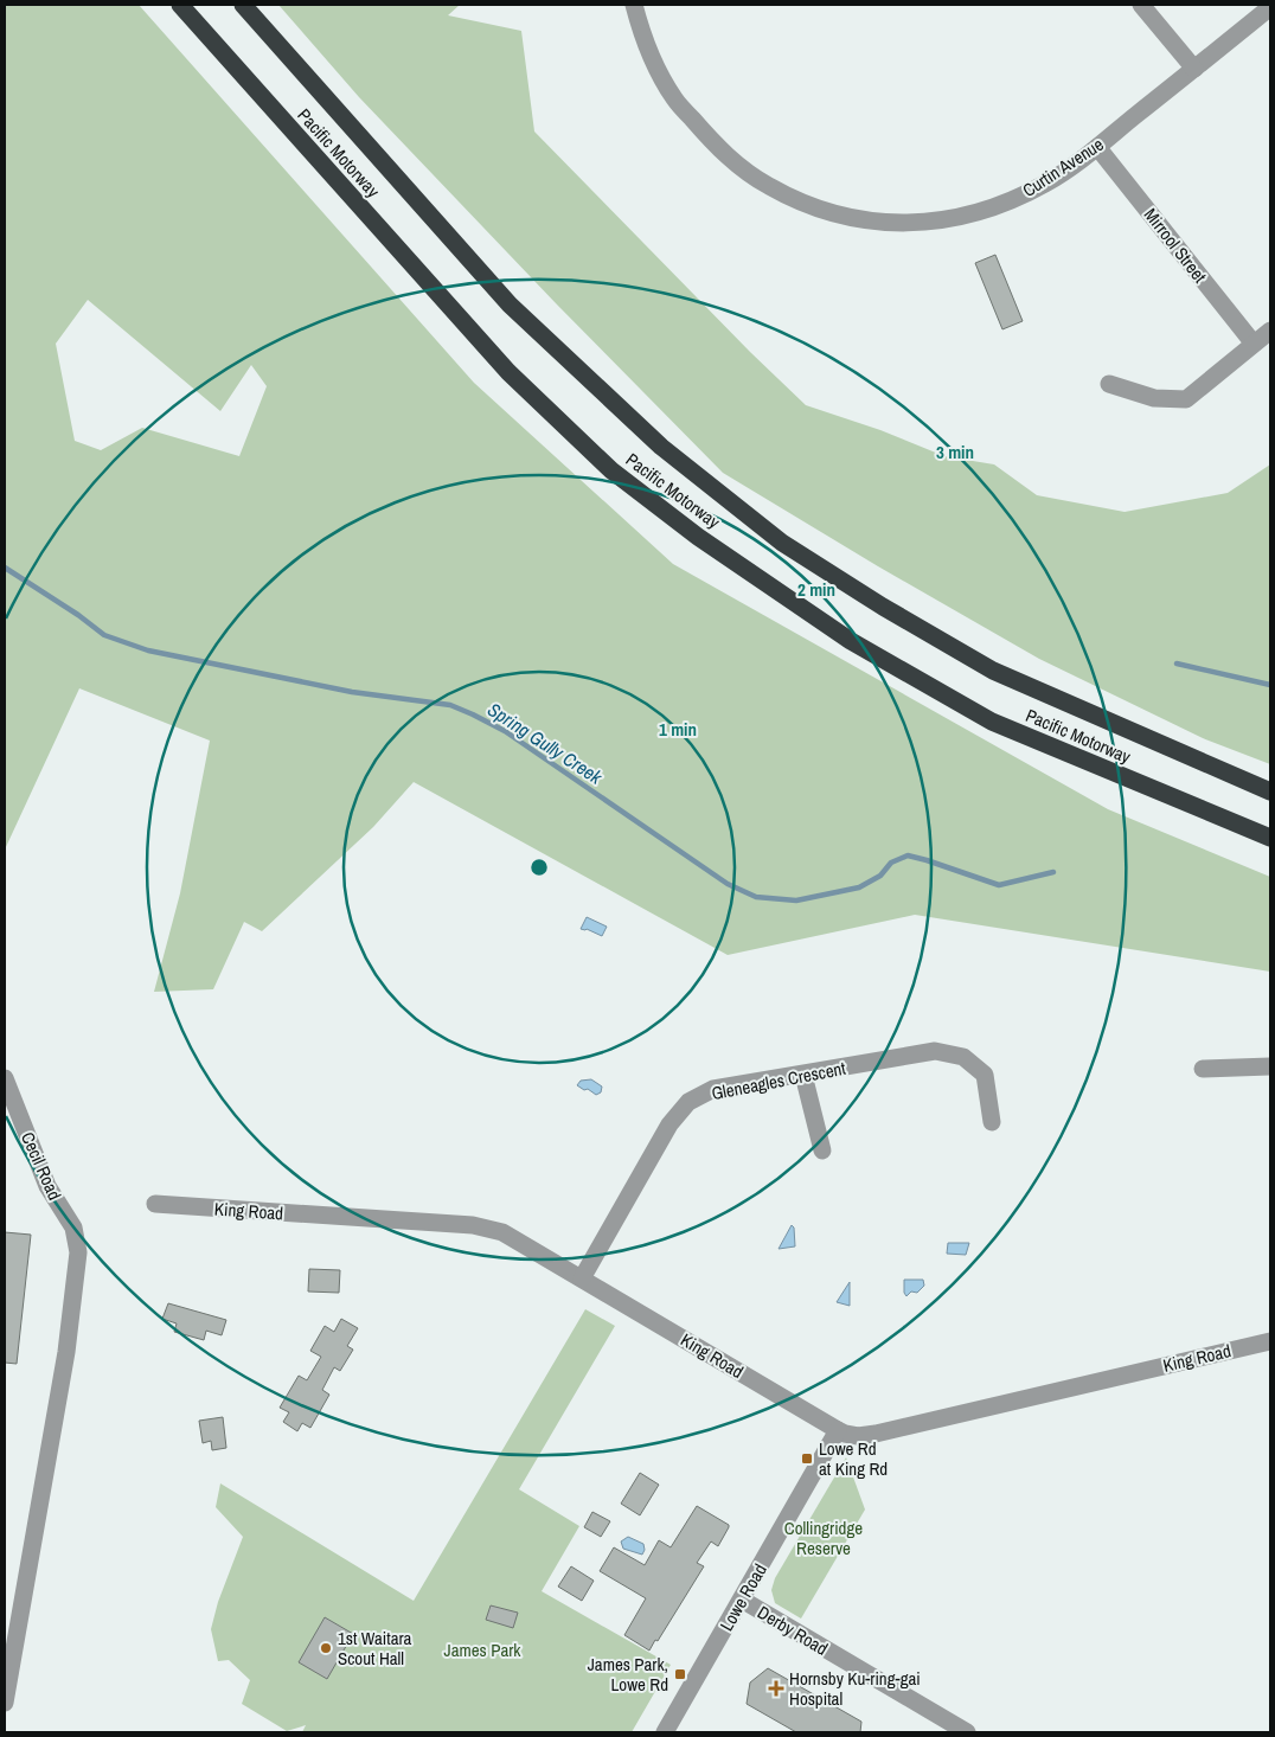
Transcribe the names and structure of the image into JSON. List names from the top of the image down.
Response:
{
  "streets": {
    "highway": ["Pacific Motorway"],
    "street": [
      "Curtin Avenue",
      "Mirrool Street",
      "Gleneagles Crescent",
      "Cecil Road",
      "King Road",
      "Lowe Road",
      "Derby Road"
    ]
  },
  "crossings": [
    ["Curtin Avenue", "Mirrool Street"],
    ["Gleneagles Crescent", "King Road"],
    ["King Road", "Lowe Road"],
    ["Lowe Road", "Derby Road"]
  ],
  "water": ["Spring Gully Creek"],
  "parks": ["Collingridge Reserve", "James Park"],
  "places": {
    "transit": ["Lowe Rd at King Rd", "James Park, Lowe Rd"],
    "other": ["1st Waitara Scout Hall"],
    "health": ["Hornsby Ku-ring-gai Hospital"]
  },
  "rings": ["3 min", "2 min", "1 min"]
}
